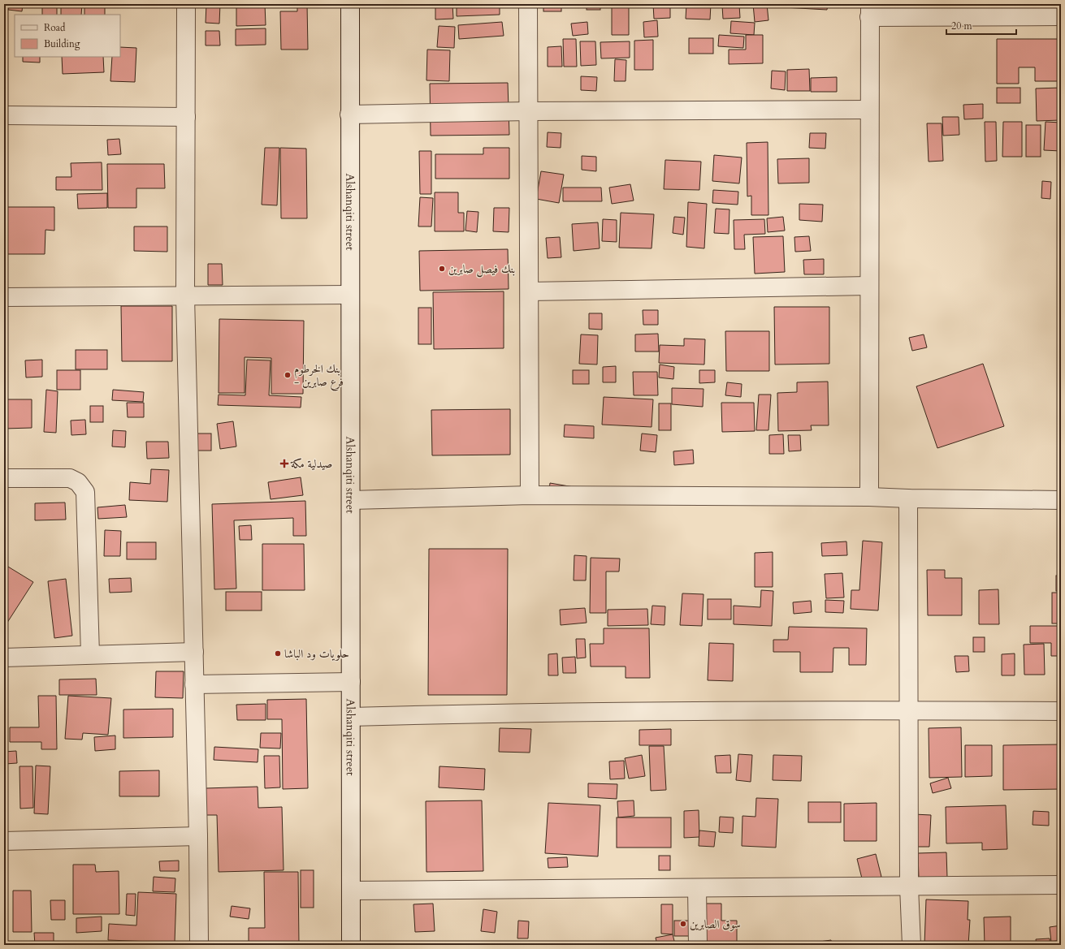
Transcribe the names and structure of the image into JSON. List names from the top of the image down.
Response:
{
  "streets": {
    "street": ["Alshanqiti street"]
  },
  "places": {
    "other": [
      "بنك فيصل صابرين",
      "بنك الخرطوم - فرع صابرين",
      "حلويات ود الباشا",
      "سوق الصابرين"
    ],
    "health": ["صيدلية مكة"]
  },
  "legend": ["Road", "Building"],
  "scale_bar": "20 m"
}
